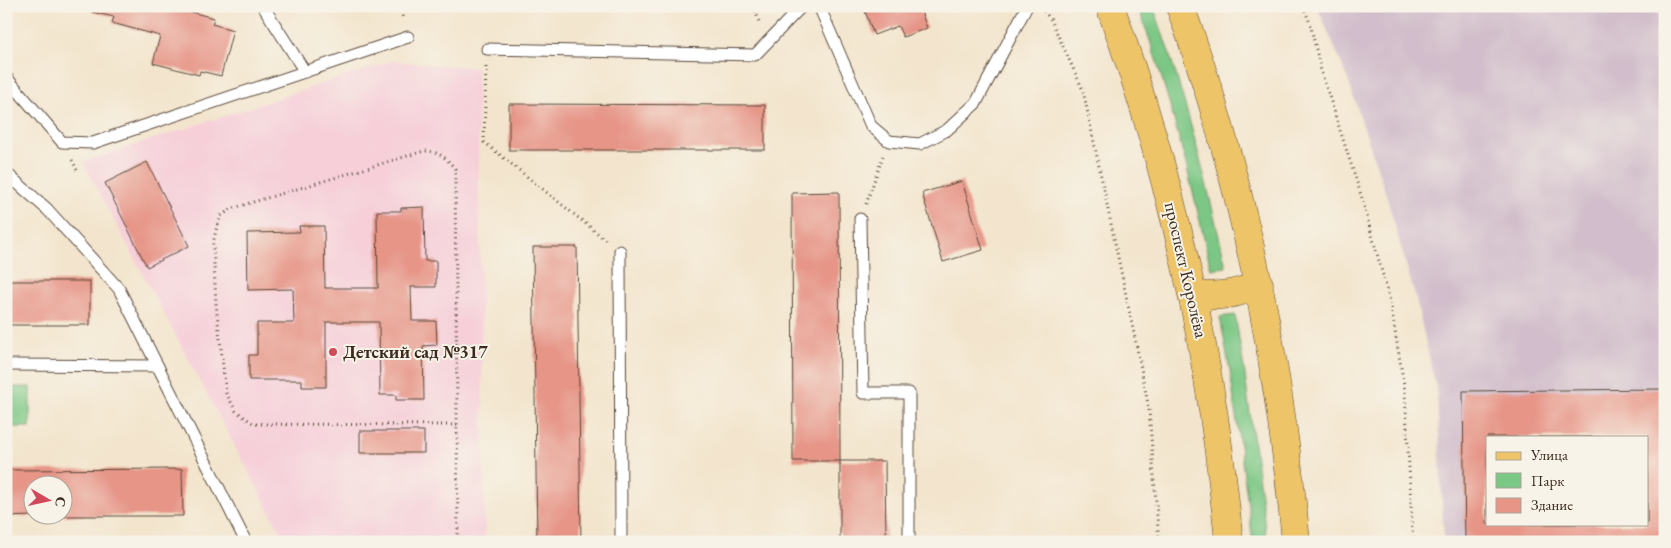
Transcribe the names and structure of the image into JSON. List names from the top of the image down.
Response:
{
  "streets": {
    "main road": ["проспект Королёва"]
  },
  "places": ["Детский сад №317"],
  "legend": ["Улица", "Парк", "Здание"],
  "north": "right"
}
